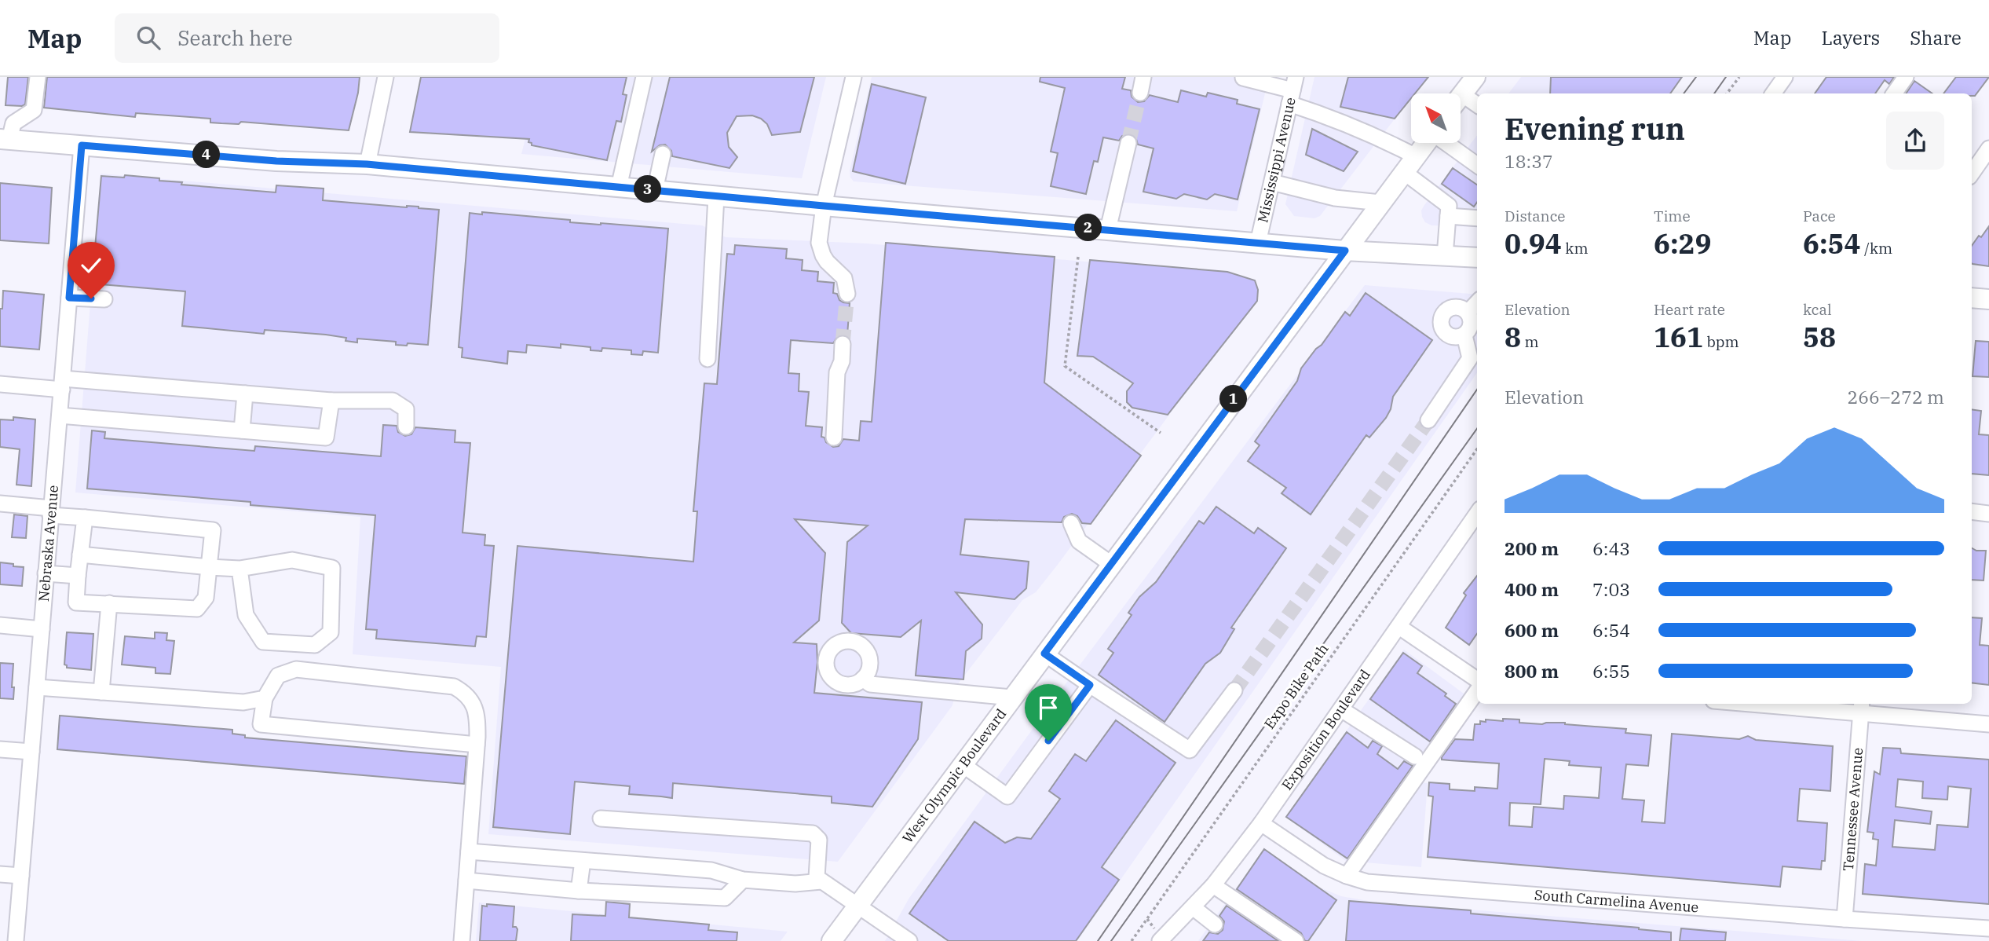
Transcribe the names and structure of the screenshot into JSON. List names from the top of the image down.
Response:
{
  "streets": {
    "main road": ["West Olympic Boulevard"],
    "street": [
      "Mississippi Avenue",
      "Nebraska Avenue",
      "Exposition Boulevard",
      "Tennessee Avenue",
      "South Carmelina Avenue"
    ],
    "path": ["Expo Bike Path"]
  },
  "crossings": [
    ["Exposition Boulevard", "South Carmelina Avenue"],
    ["Tennessee Avenue", "South Carmelina Avenue"]
  ],
  "north": "top left",
  "page": {
    "header": "Map",
    "search": "Search here",
    "nav": ["Map", "Layers", "Share"],
    "heading": ["Evening run", "18:37"],
    "pins": [
      "4",
      "3",
      "2",
      "1"
    ],
    "stats": [
      ["Distance", "0.94 km"],
      ["Time", "6:29"],
      ["Pace", "6:54 /km"],
      ["Elevation", "8 m"],
      ["Heart rate", "161 bpm"],
      ["kcal", "58"]
    ],
    "chart": ["Elevation", "266–272 m"],
    "list": [
      {
        "name": "200 m",
        "note": "6:43"
      },
      {
        "name": "400 m",
        "note": "7:03"
      },
      {
        "name": "600 m",
        "note": "6:54"
      },
      {
        "name": "800 m",
        "note": "6:55"
      }
    ]
  }
}
